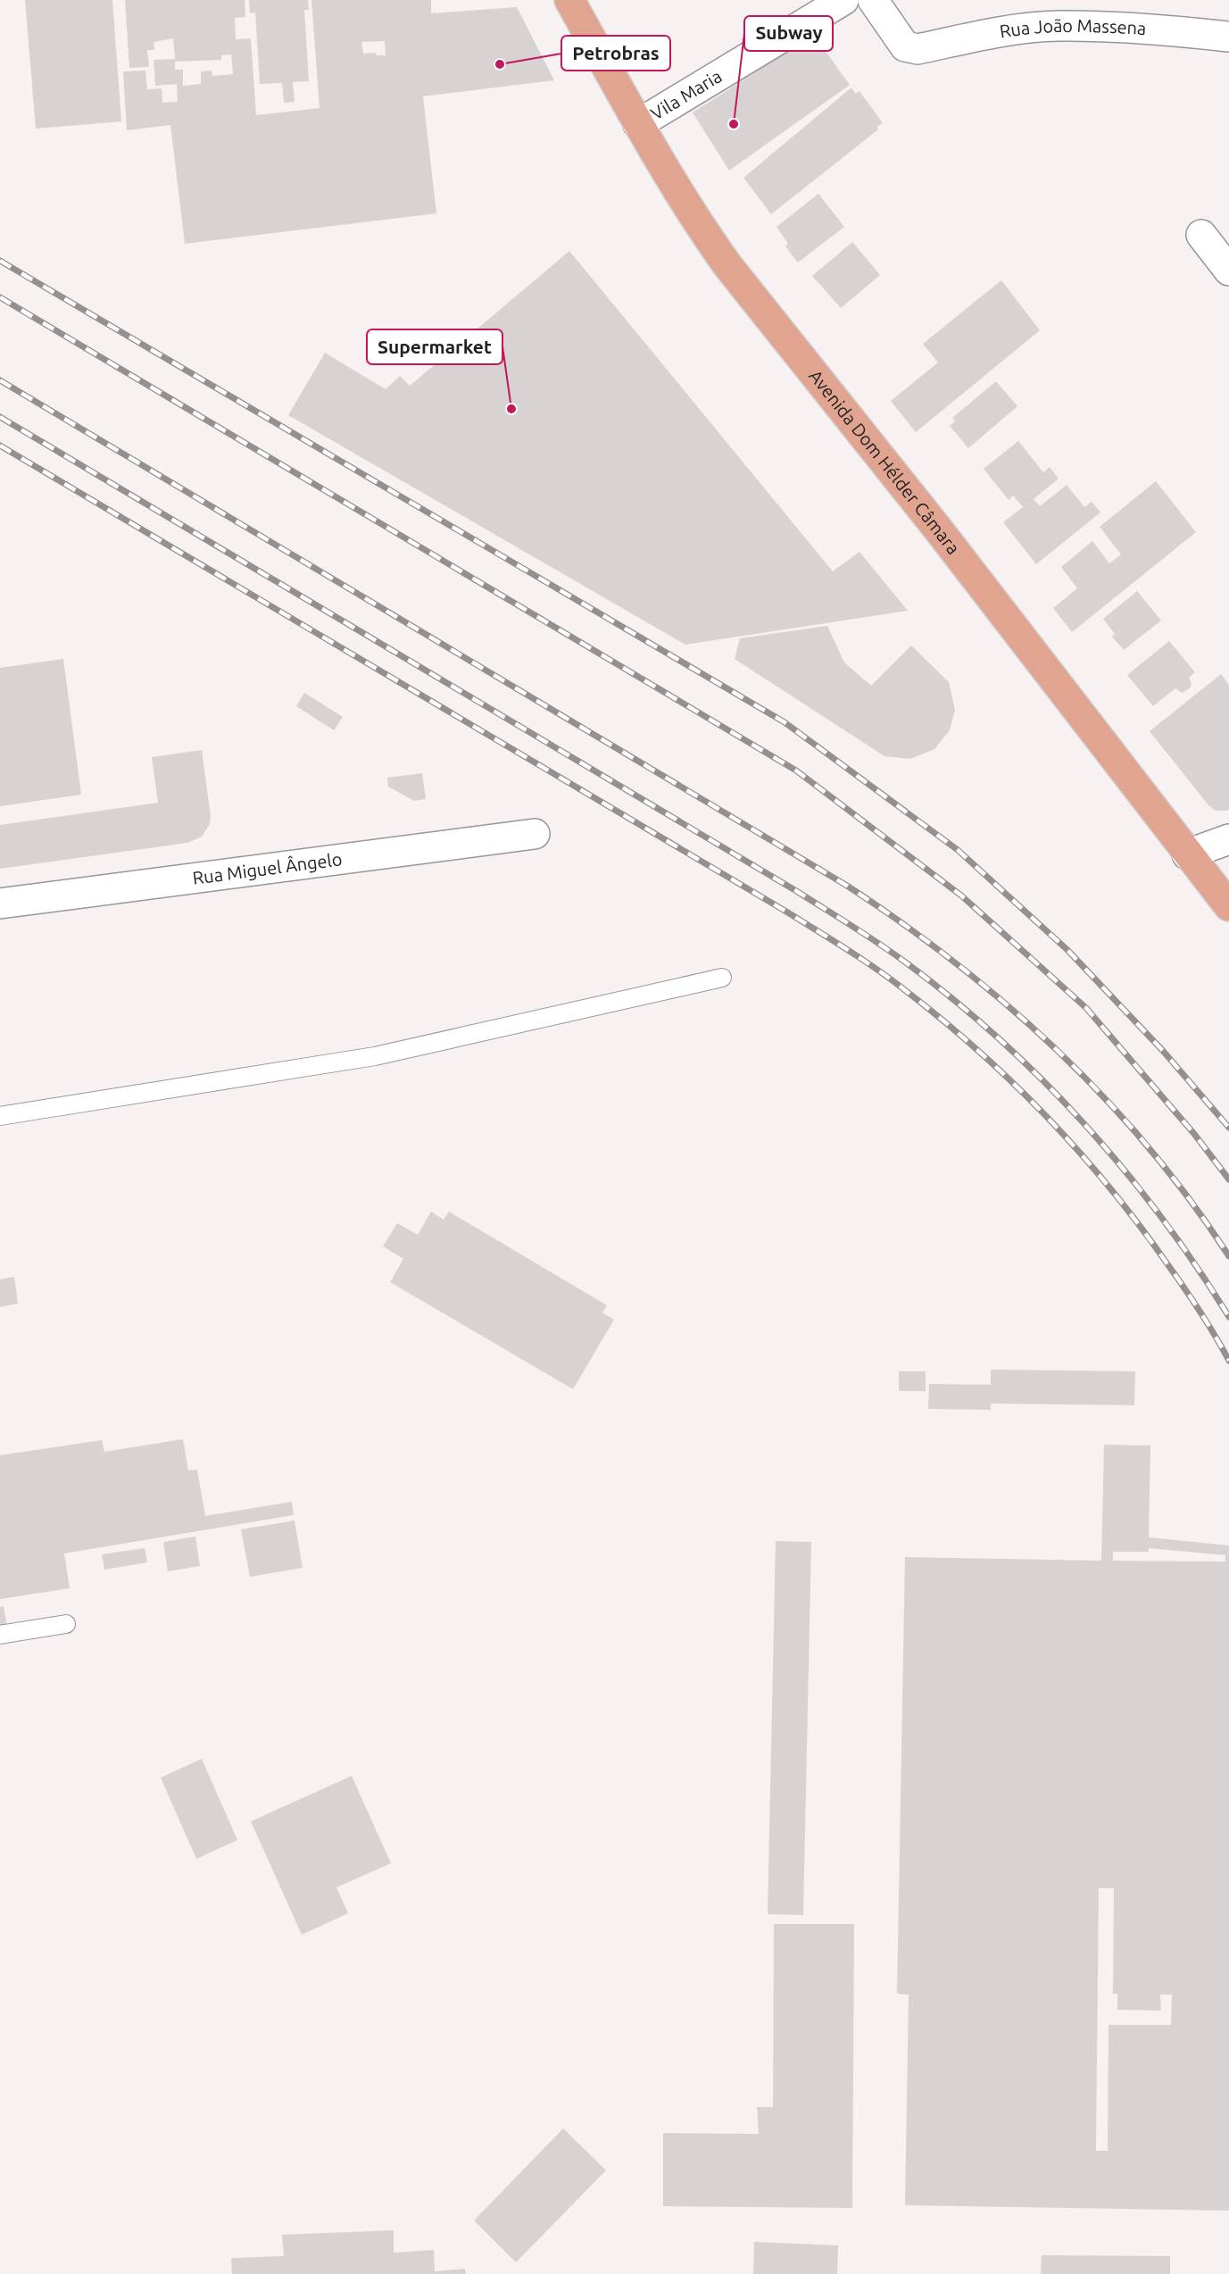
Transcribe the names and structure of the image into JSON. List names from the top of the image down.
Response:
{
  "streets": {
    "main road": ["Avenida Dom Hélder Câmara"],
    "street": ["Rua João Massena", "Vila Maria", "Rua Miguel Ângelo"]
  },
  "crossings": [
    ["Vila Maria", "Avenida Dom Hélder Câmara"]
  ],
  "places": ["Petrobras", "Subway", "Supermarket"]
}
